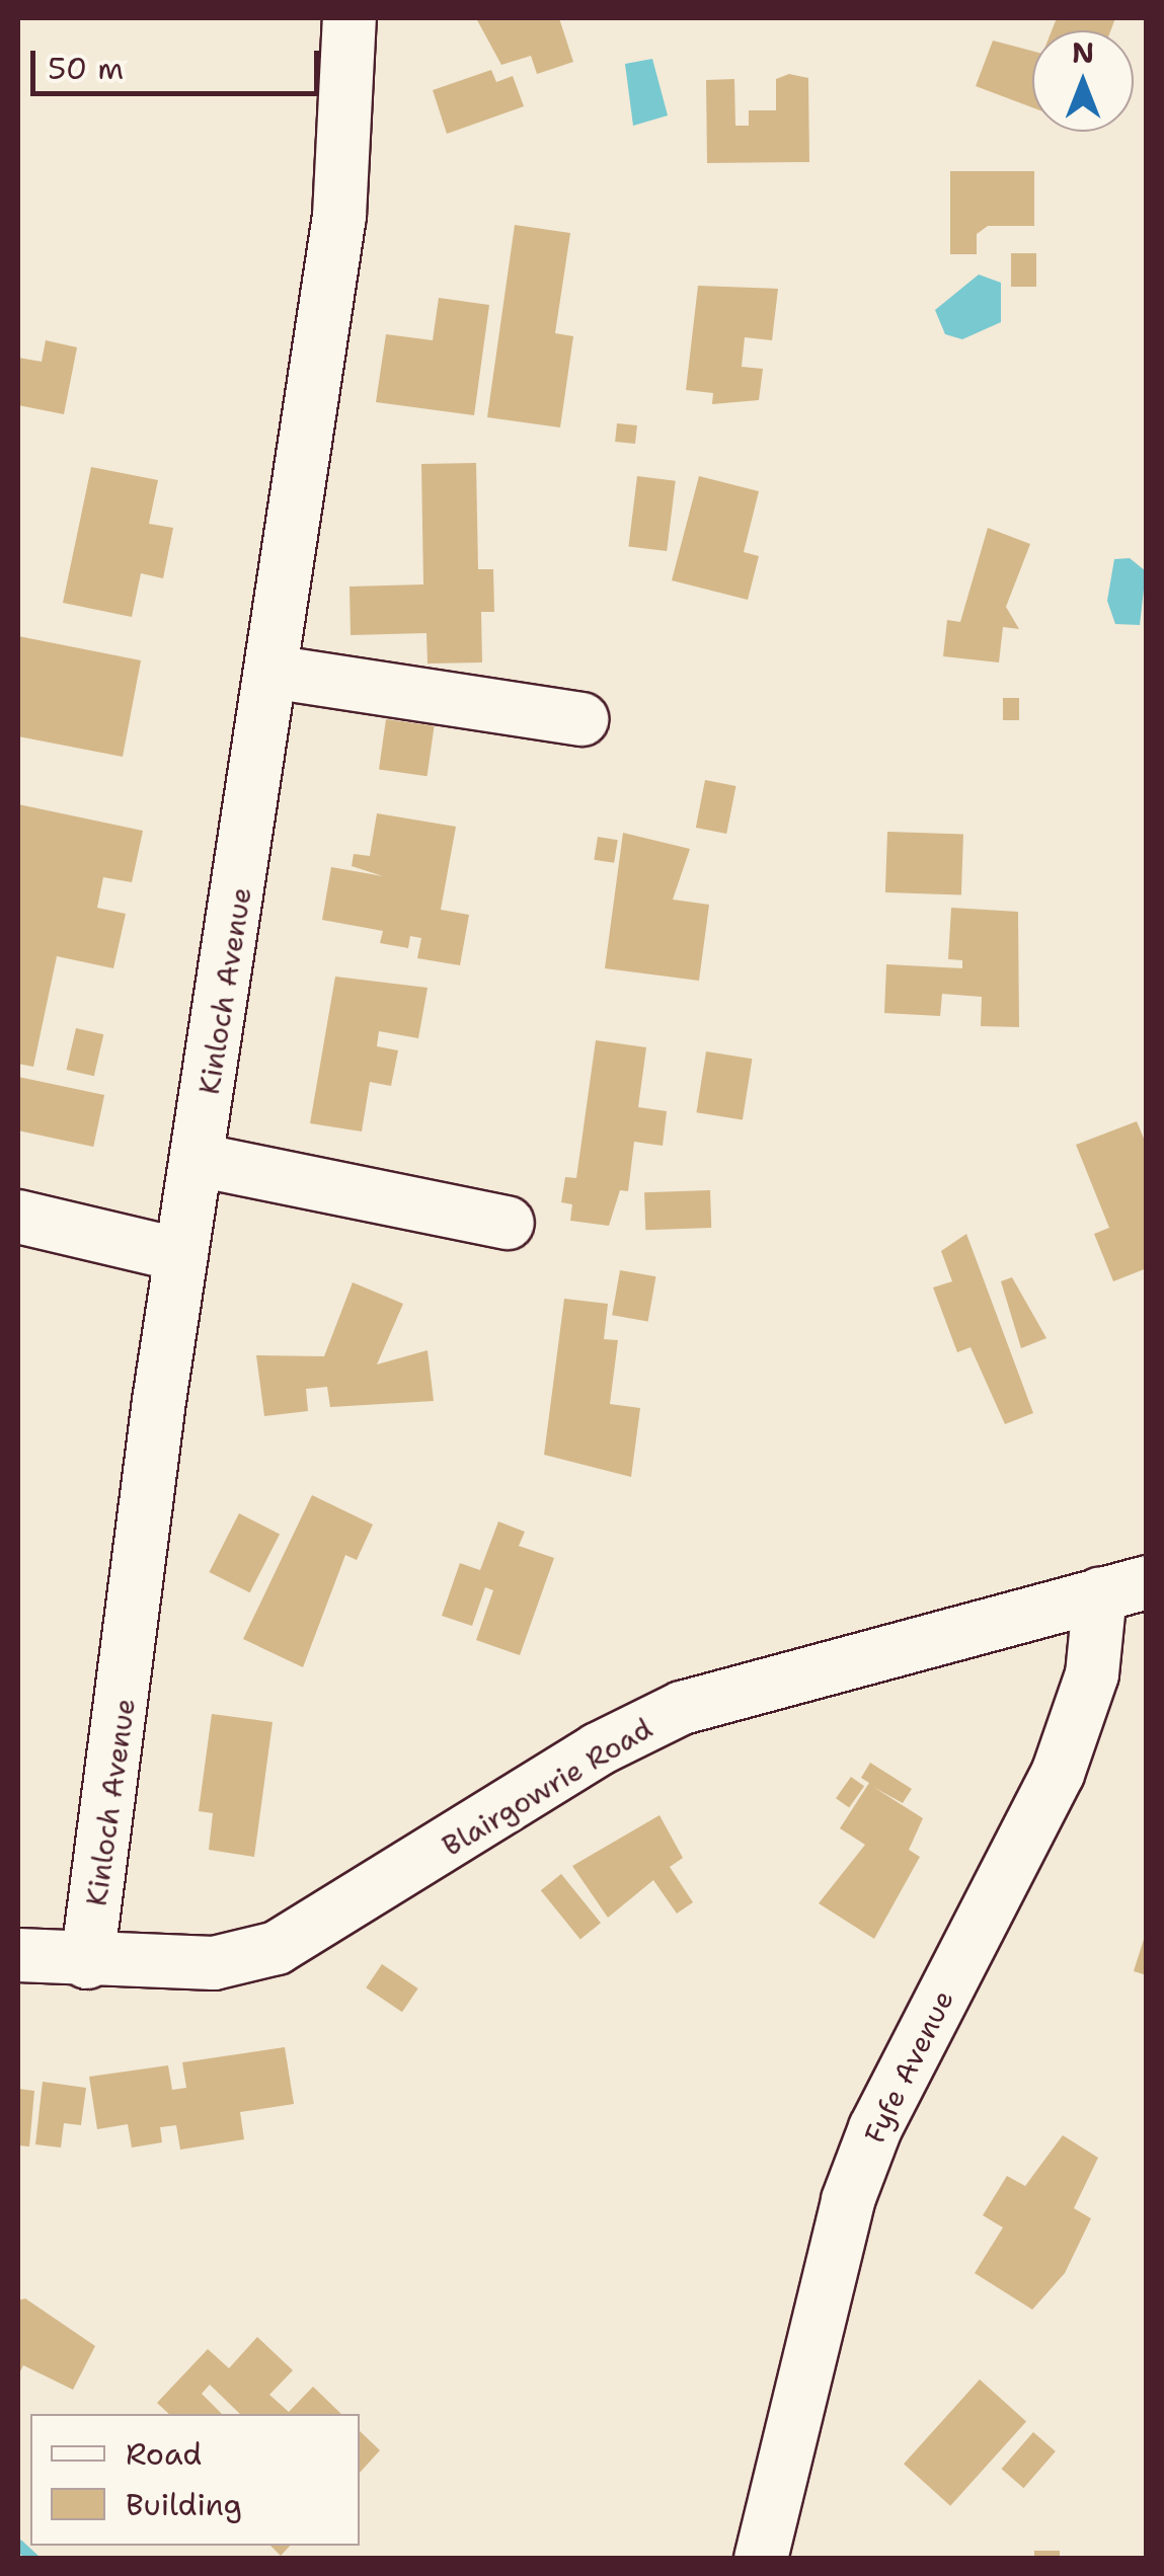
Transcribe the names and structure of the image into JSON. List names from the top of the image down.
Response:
{
  "streets": {
    "street": ["Kinloch Avenue", "Blairgowrie Road", "Fyfe Avenue"]
  },
  "crossings": [
    ["Kinloch Avenue", "Blairgowrie Road"],
    ["Blairgowrie Road", "Fyfe Avenue"]
  ],
  "legend": ["Road", "Building"],
  "scale_bar": "50 m",
  "north": "top"
}
